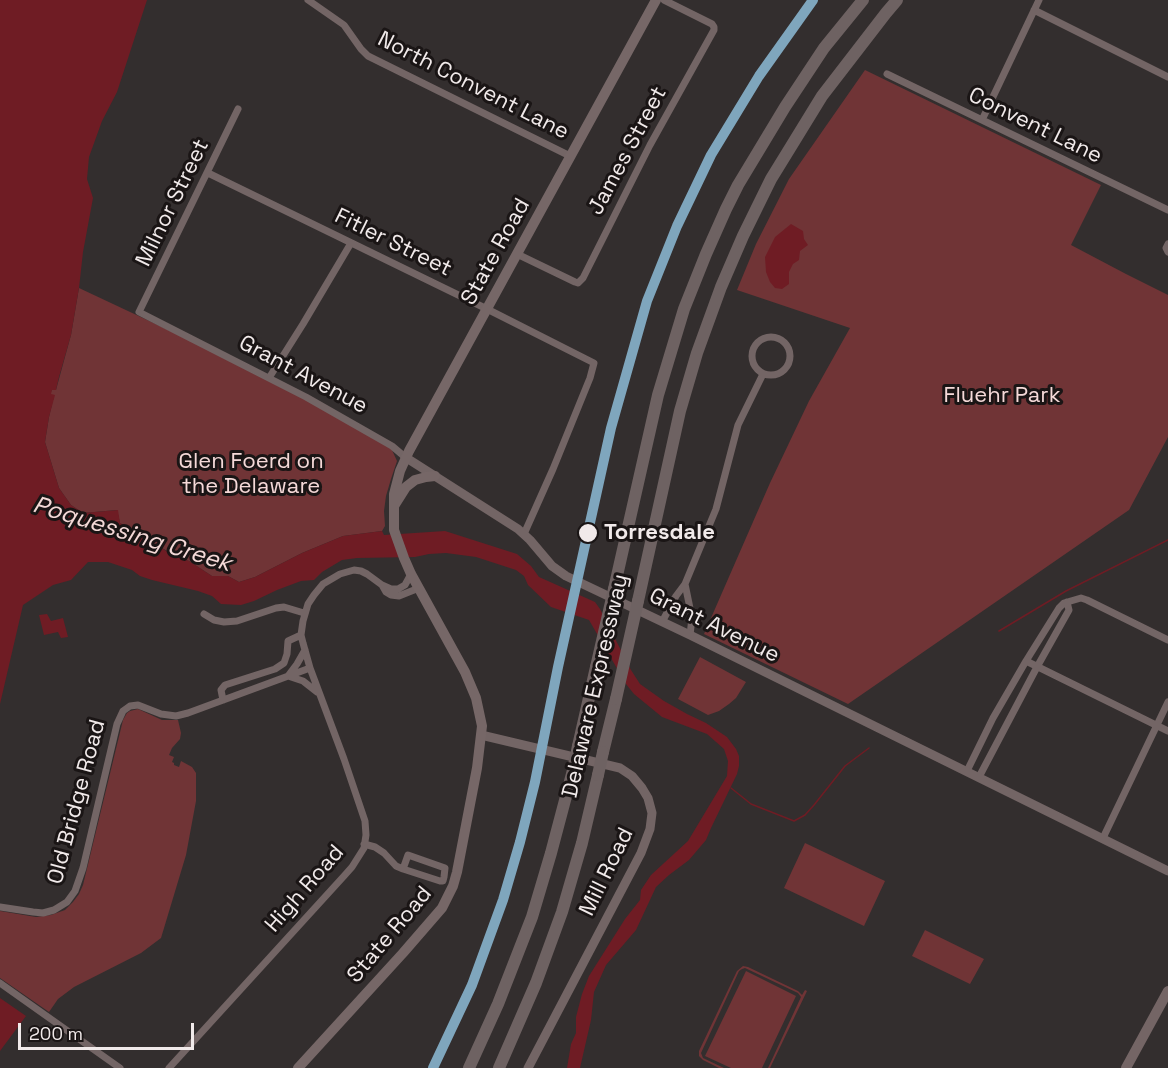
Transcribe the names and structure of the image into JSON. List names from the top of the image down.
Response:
{
  "streets": {
    "highway": ["Delaware Expressway"],
    "main road": ["State Road"],
    "street": [
      "North Convent Lane",
      "Convent Lane",
      "James Street",
      "Milnor Street",
      "Fitler Street",
      "Grant Avenue",
      "Old Bridge Road",
      "Mill Road",
      "High Road"
    ]
  },
  "crossings": [
    ["North Convent Lane", "State Road"],
    ["James Street", "State Road"],
    ["Milnor Street", "Fitler Street"],
    ["Milnor Street", "Grant Avenue"],
    ["Fitler Street", "State Road"],
    ["Fitler Street", "Grant Avenue"],
    ["State Road", "Grant Avenue"],
    ["State Road", "Mill Road"],
    ["Old Bridge Road", "High Road"]
  ],
  "water": ["Poquessing Creek"],
  "parks": ["Fluehr Park", "Glen Foerd on the Delaware"],
  "places": ["Torresdale"],
  "scale_bar": "200 m"
}
